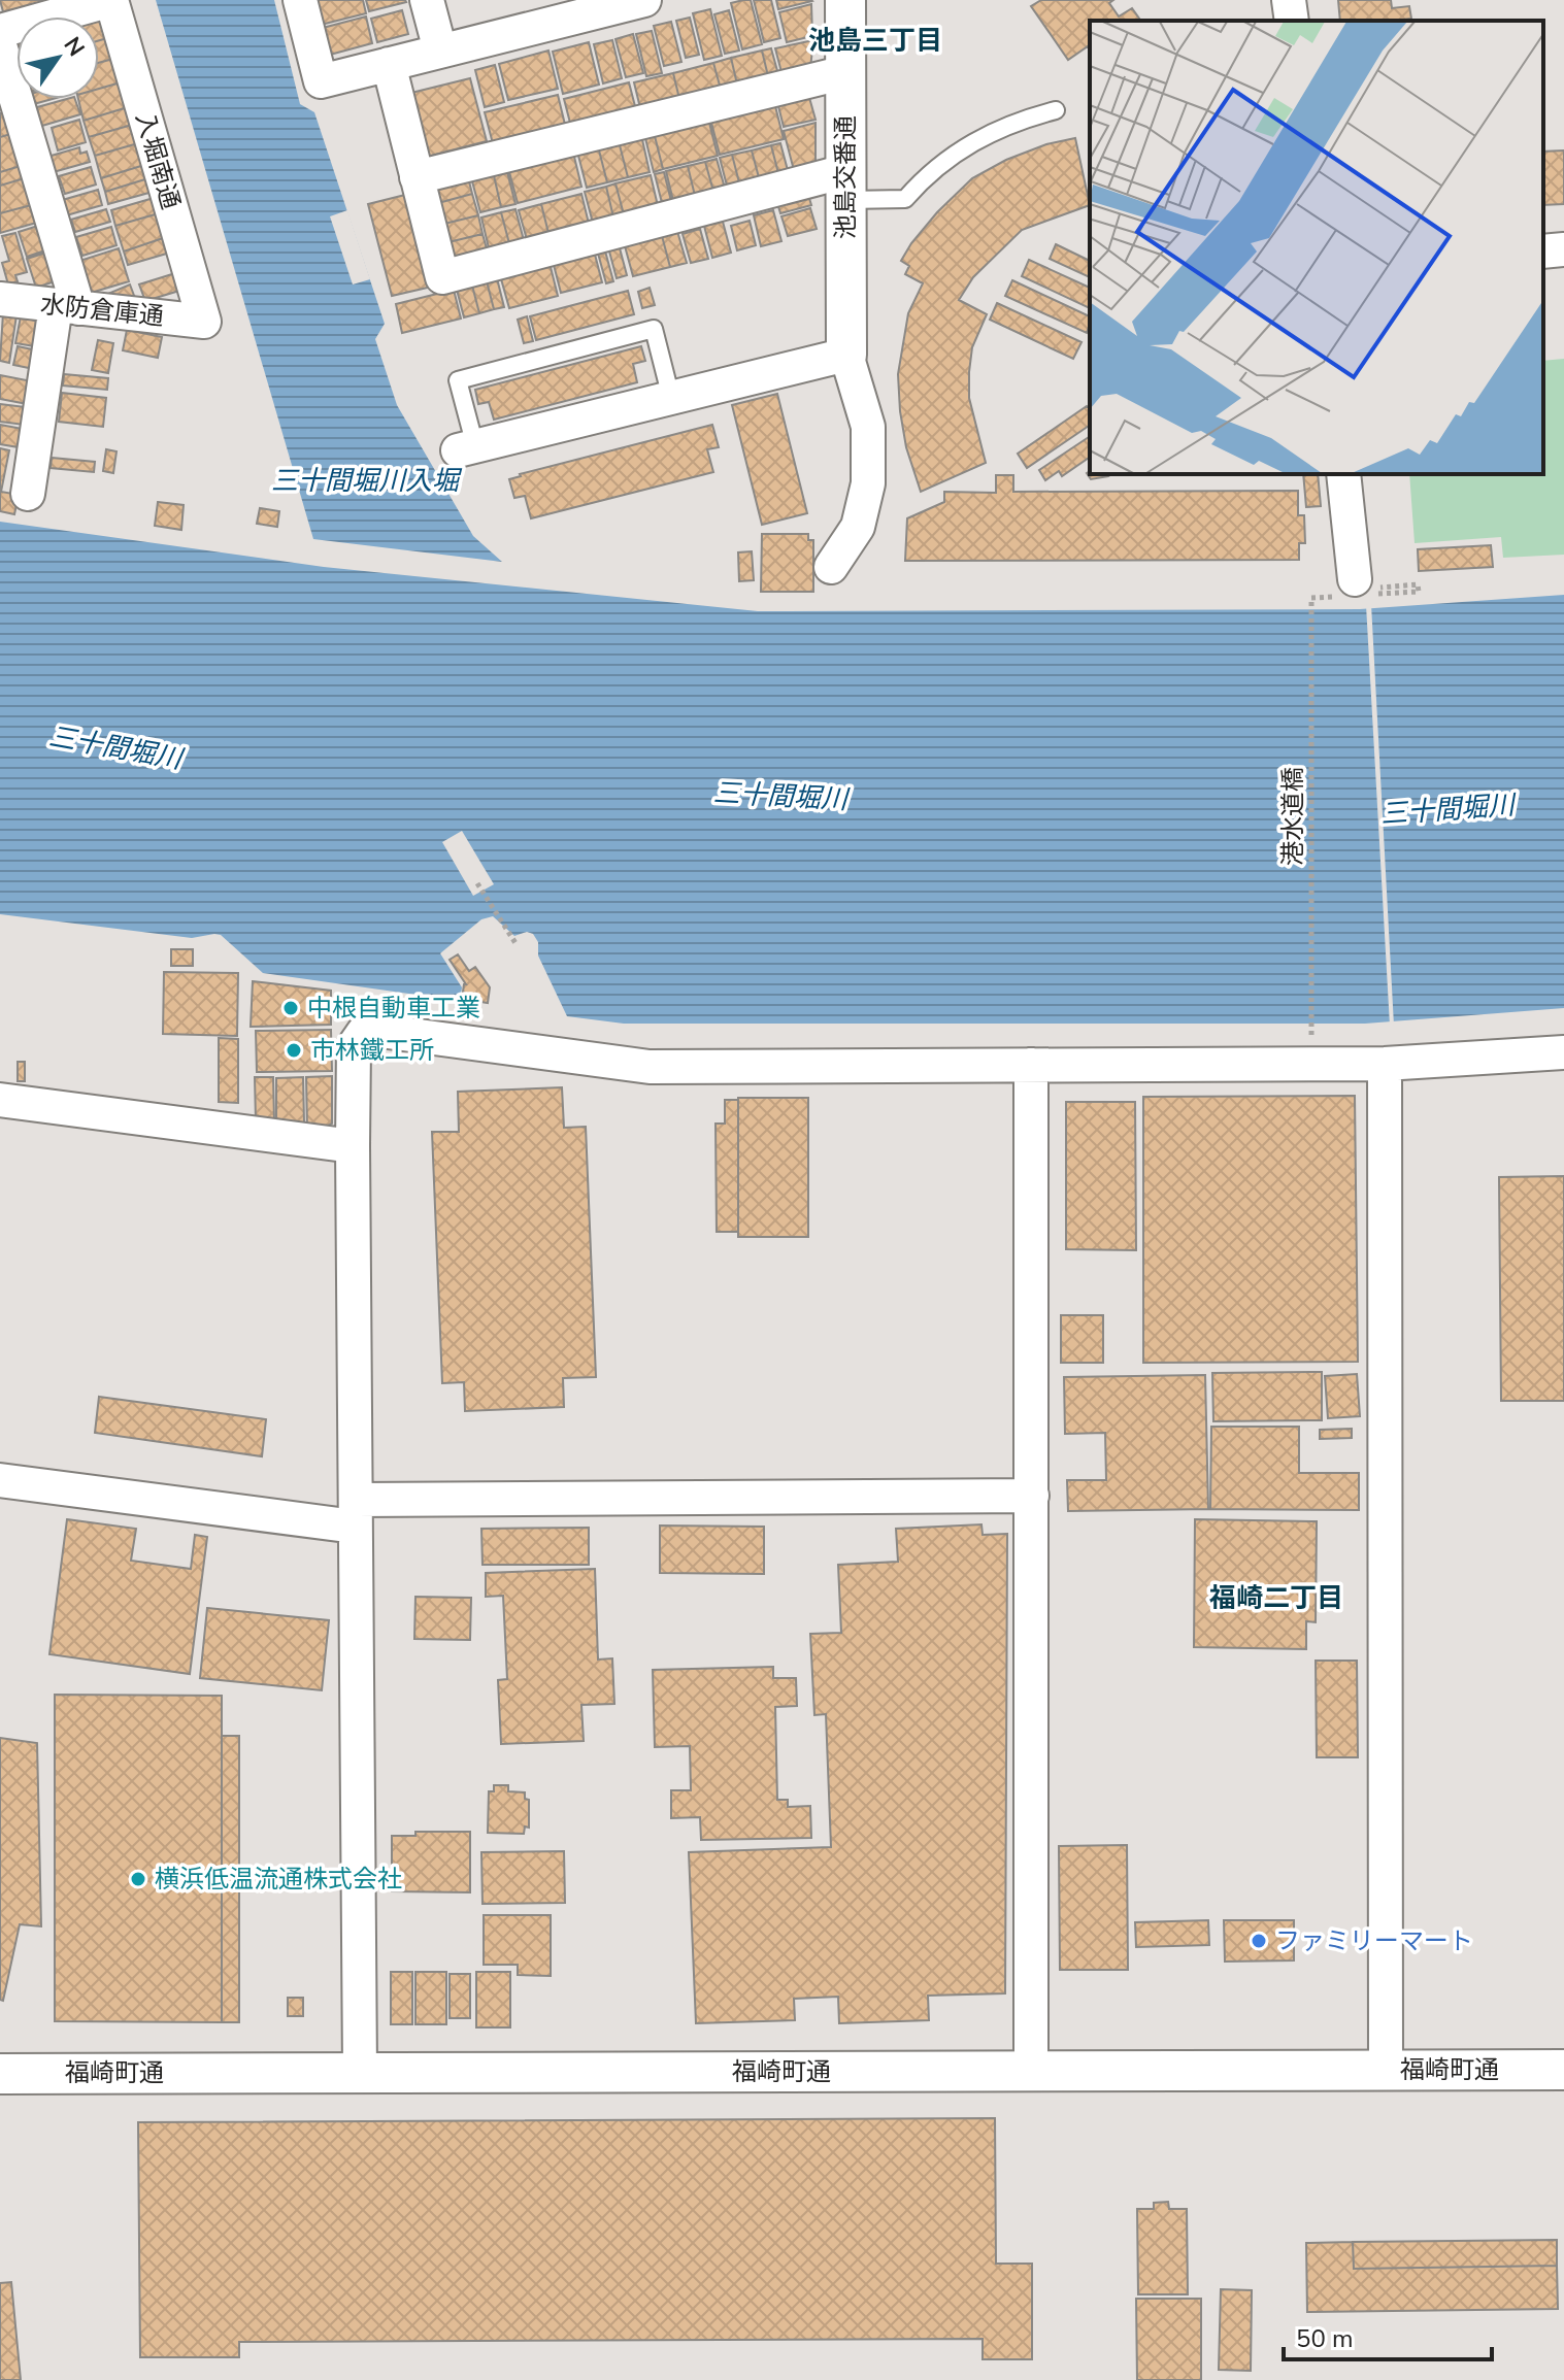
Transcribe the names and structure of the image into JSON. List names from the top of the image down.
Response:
{
  "streets": {
    "street": [
      "入堀南通",
      "池島交番通",
      "水防倉庫通",
      "福崎町通"
    ],
    "path": ["港水道橋"]
  },
  "crossings": [
    ["入堀南通", "水防倉庫通"]
  ],
  "districts": ["池島三丁目", "福崎二丁目"],
  "water": ["三十間堀川入堀", "三十間堀川"],
  "places": [
    "中根自動車工業",
    "市林鐵工所",
    "横浜低温流通株式会社",
    "ファミリーマート"
  ],
  "scale_bar": "50 m",
  "north": "top right"
}
